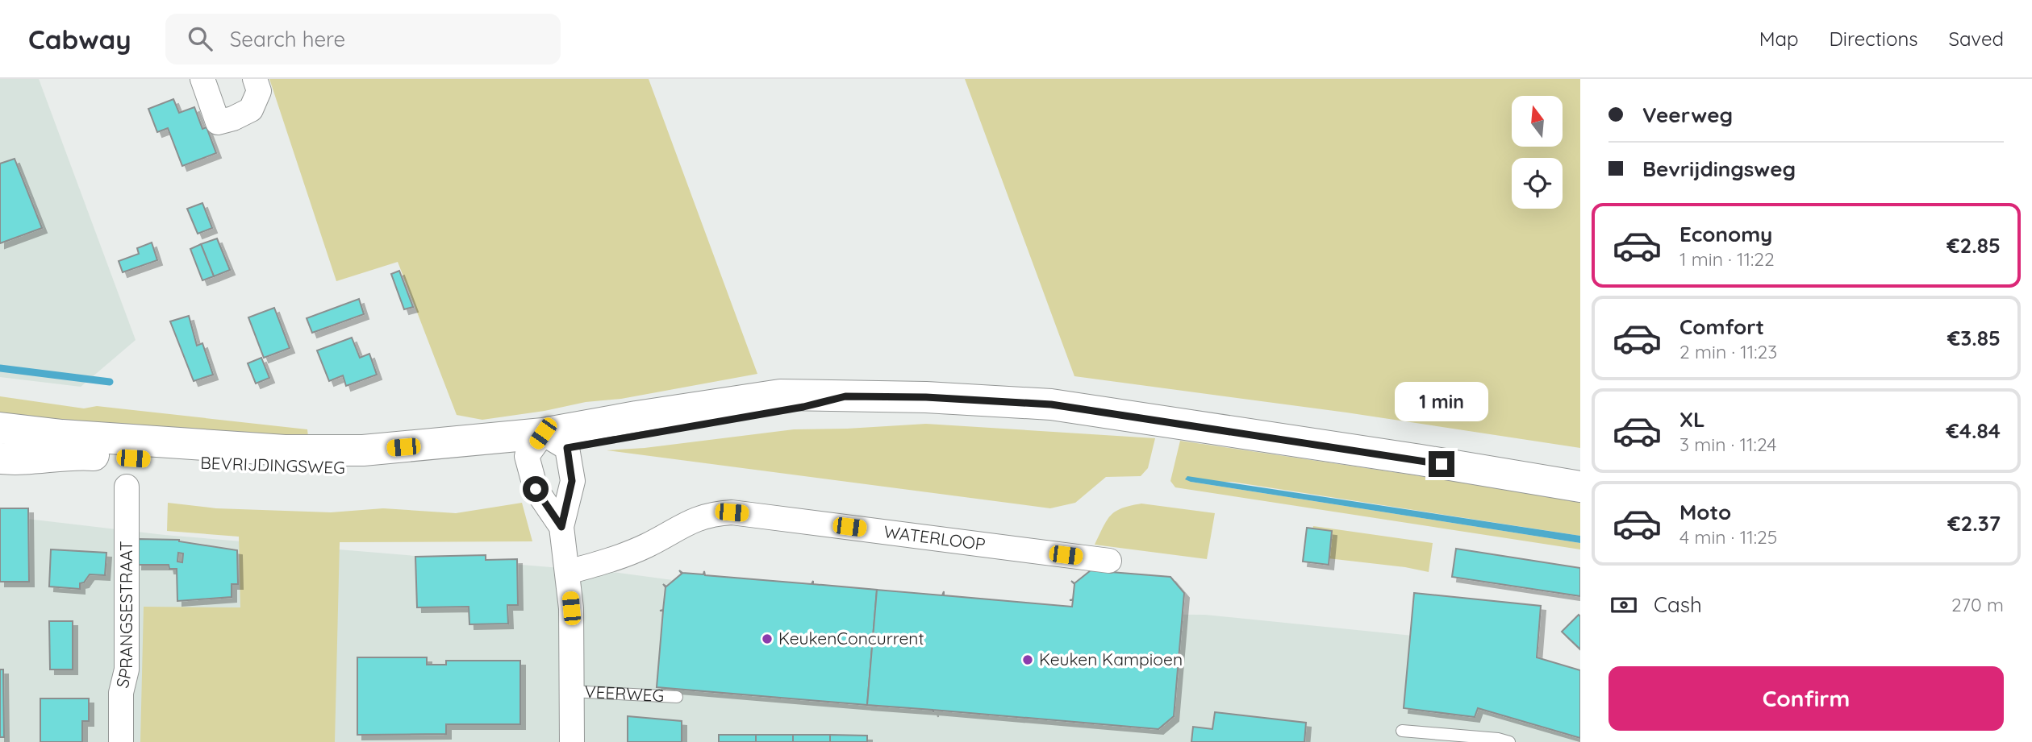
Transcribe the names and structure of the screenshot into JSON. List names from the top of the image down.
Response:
{
  "streets": {
    "main road": ["BEVRIJDINGSWEG"],
    "street": ["WATERLOOP", "SPRANGSESTRAAT", "VEERWEG"]
  },
  "crossings": [
    ["BEVRIJDINGSWEG", "VEERWEG"],
    ["WATERLOOP", "VEERWEG"]
  ],
  "places": ["KeukenConcurrent", "Keuken Kampioen"],
  "north": "top",
  "page": {
    "header": "Cabway",
    "search": "Search here",
    "nav": ["Map", "Directions", "Saved"],
    "banner": ["Veerweg", "Bevrijdingsweg"],
    "list": [
      {
        "name": "Economy",
        "note": "1 min · 11:22",
        "value": "€2.85"
      },
      {
        "name": "Comfort",
        "note": "2 min · 11:23",
        "value": "€3.85"
      },
      {
        "name": "XL",
        "note": "3 min · 11:24",
        "value": "€4.84"
      },
      {
        "name": "Moto",
        "note": "4 min · 11:25",
        "value": "€2.37"
      }
    ],
    "bubble": "1 min",
    "pay": ["Cash", "270 m"],
    "buttons": "Confirm"
  }
}
